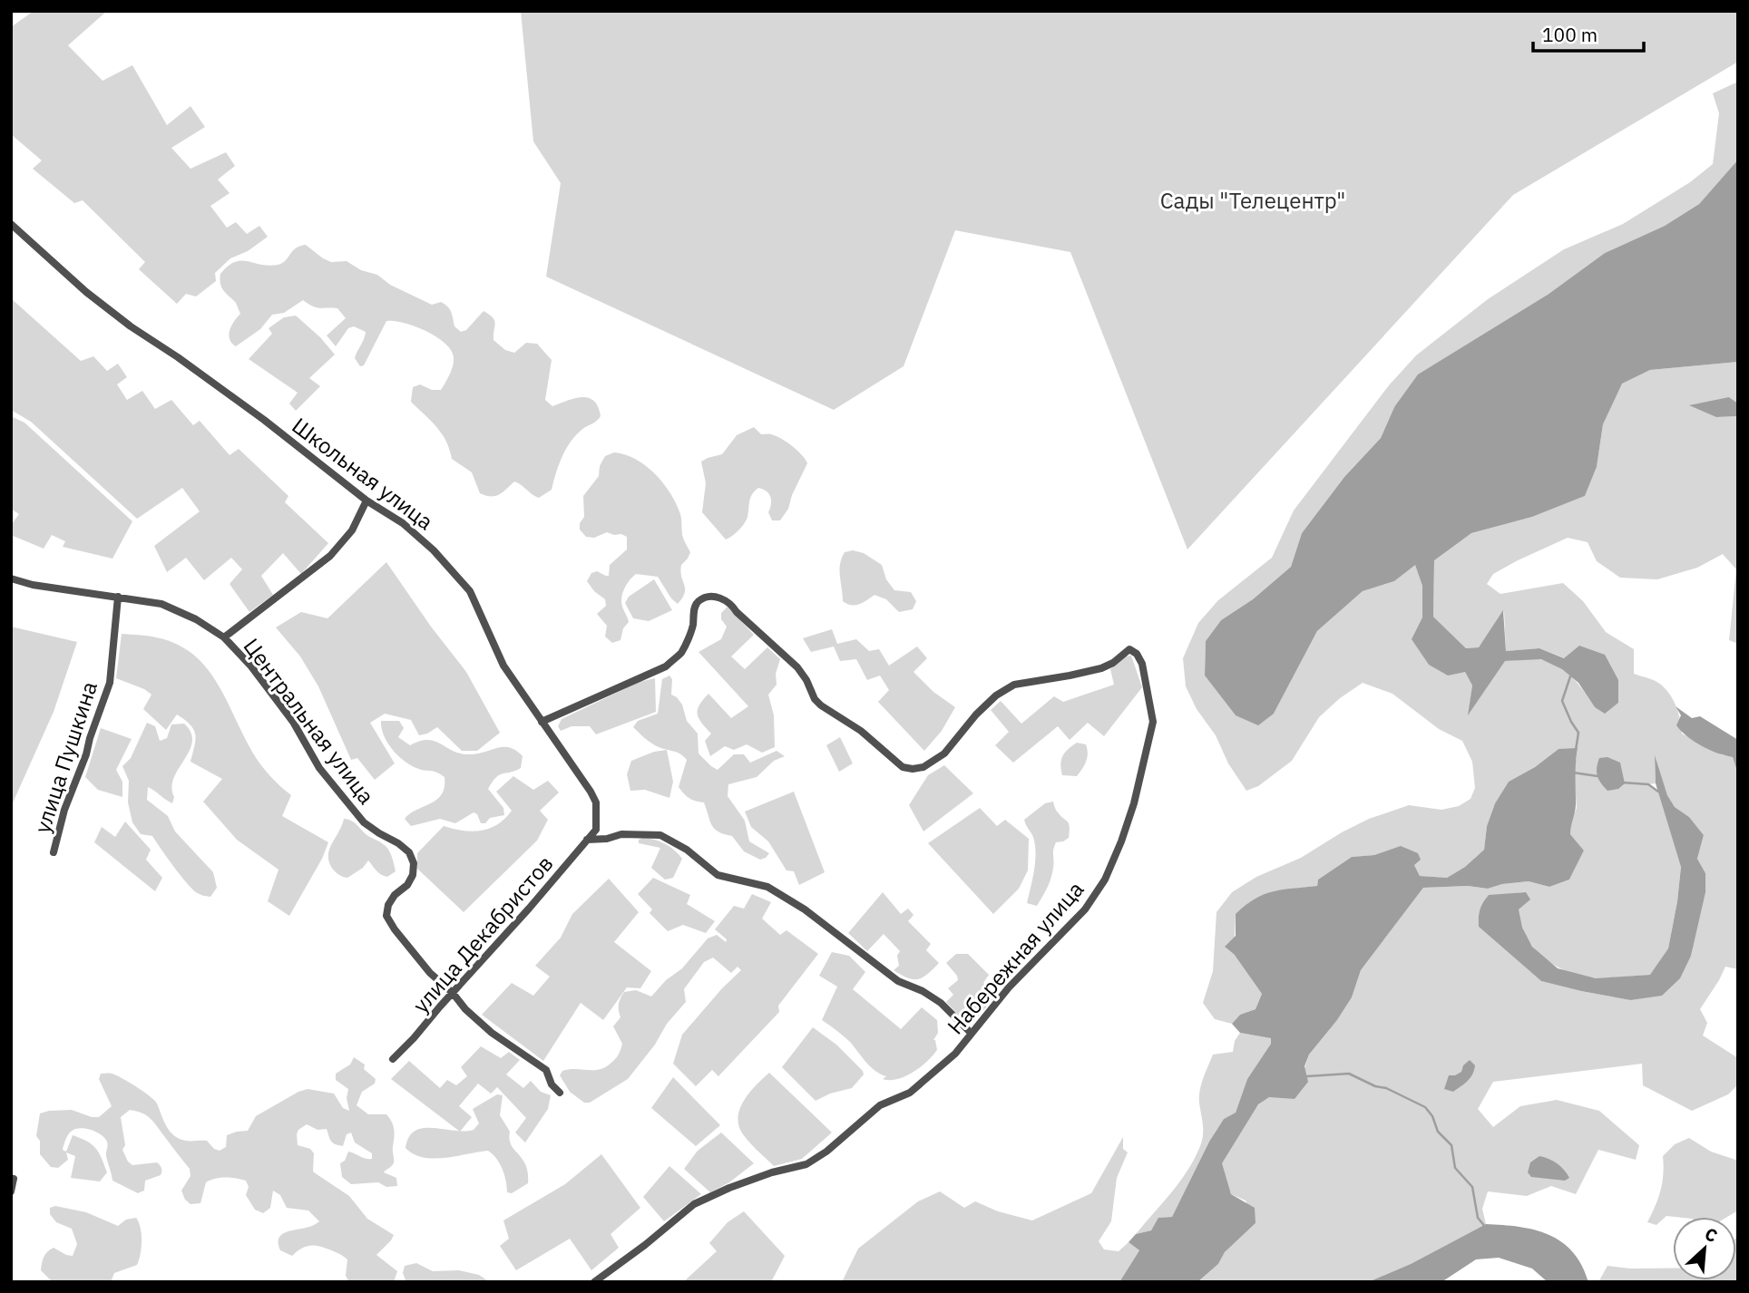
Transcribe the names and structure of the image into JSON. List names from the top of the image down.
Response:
{
  "streets": {
    "street": [
      "Школьная улица",
      "Центральная улица",
      "улица Пушкина",
      "улица Декабристов",
      "Набережная улица"
    ]
  },
  "crossings": [
    ["Школьная улица", "улица Декабристов"],
    ["Школьная улица", "Набережная улица"],
    ["Центральная улица", "улица Пушкина"],
    ["Центральная улица", "улица Декабристов"]
  ],
  "parks": ["Сады \"Телецентр\""],
  "scale_bar": "100 m",
  "north": "top right"
}
